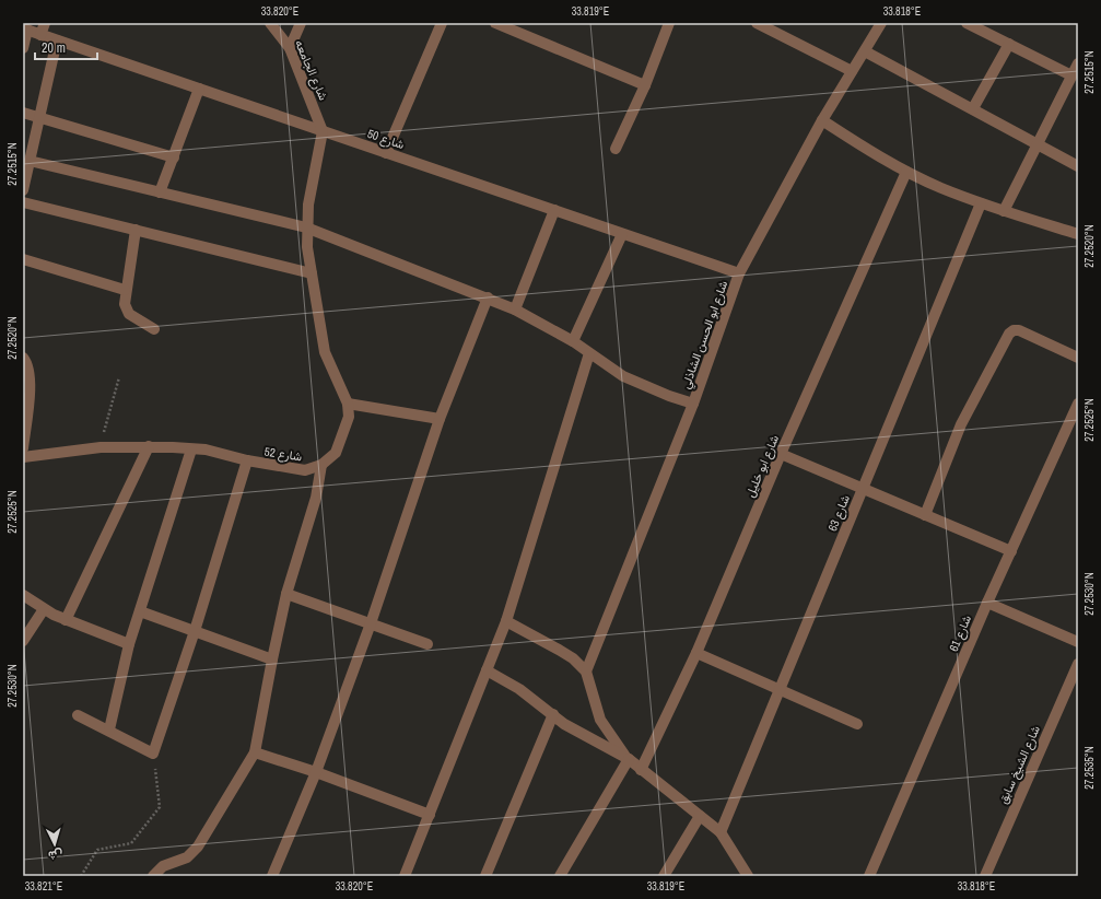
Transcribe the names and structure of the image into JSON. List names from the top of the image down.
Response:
{
  "streets": {
    "street": [
      "شارع الجامعه",
      "شارع 50",
      "شارع ابو الحسن الشاذلي",
      "شارع 52",
      "شارع ابو خليل",
      "شارع 63",
      "شارع 61",
      "شارع الشيخ سابق"
    ]
  },
  "crossings": [
    ["شارع الجامعه", "شارع 50"],
    ["شارع 50", "شارع ابو الحسن الشاذلي"]
  ],
  "scale_bar": "20 m",
  "north": "bottom",
  "coordinates": [
    "33.820°E",
    "33.819°E",
    "33.818°E",
    "27.2515°N",
    "27.2520°N",
    "27.2525°N",
    "27.2530°N",
    "27.2535°N",
    "33.821°E"
  ]
}
